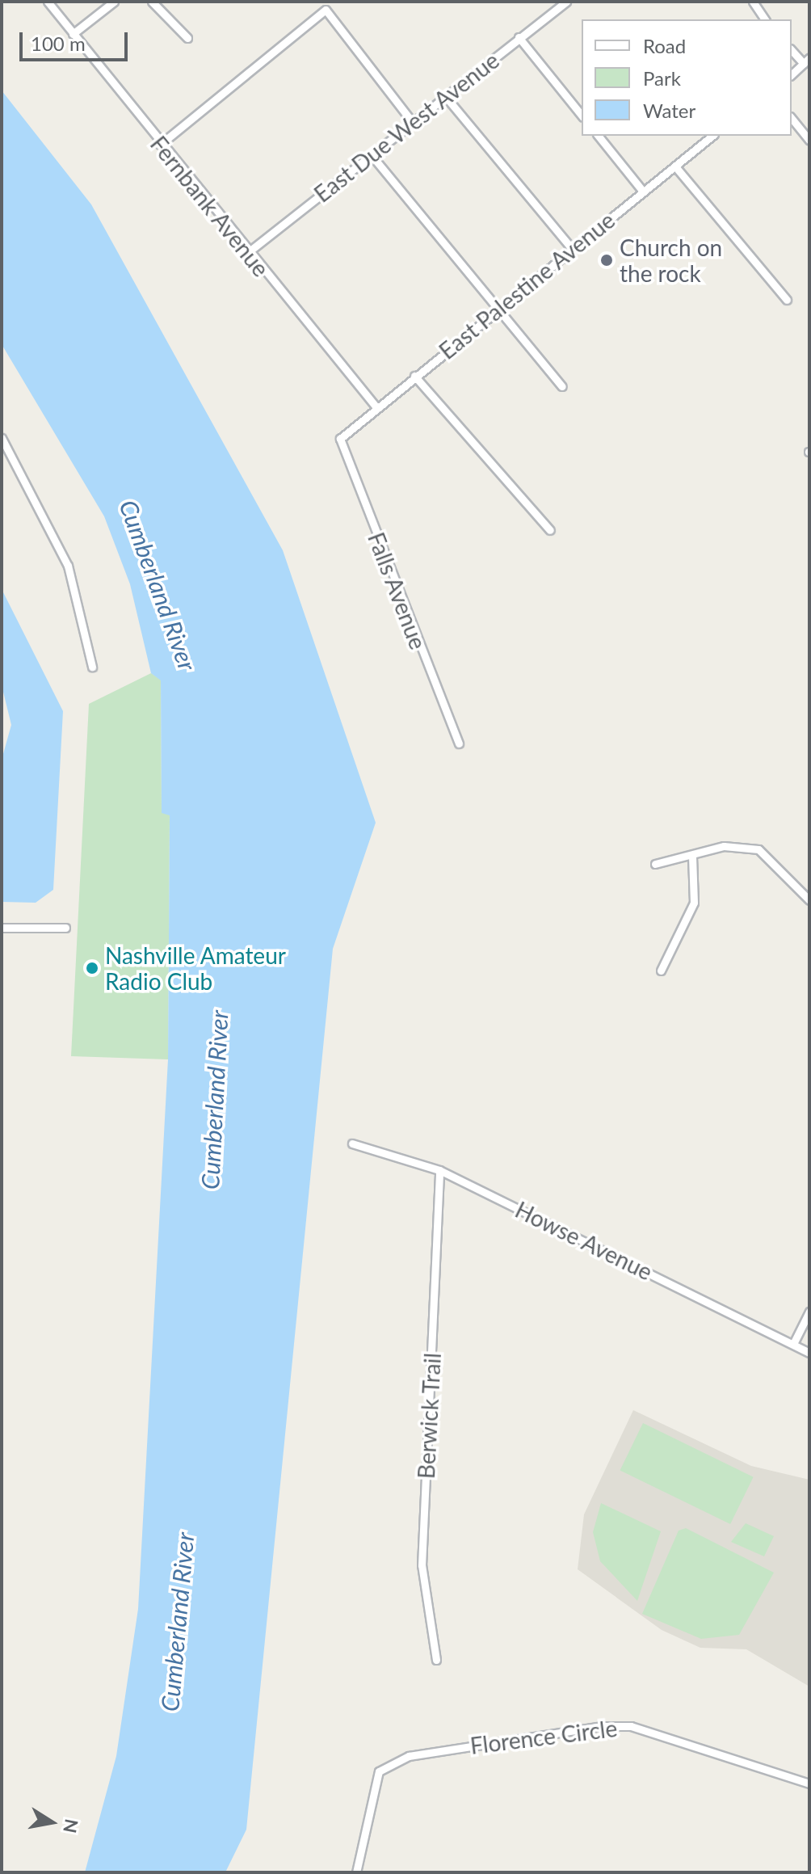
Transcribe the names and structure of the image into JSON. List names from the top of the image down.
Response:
{
  "streets": {
    "street": [
      "East Due West Avenue",
      "Fernbank Avenue",
      "East Palestine Avenue",
      "Falls Avenue",
      "Howse Avenue",
      "Berwick Trail",
      "Florence Circle"
    ]
  },
  "crossings": [
    ["East Due West Avenue", "Fernbank Avenue"],
    ["Fernbank Avenue", "East Palestine Avenue"],
    ["East Palestine Avenue", "Falls Avenue"],
    ["Howse Avenue", "Berwick Trail"]
  ],
  "water": ["Cumberland River"],
  "places": ["Church on the rock", "Nashville Amateur Radio Club"],
  "legend": ["Road", "Park", "Water"],
  "scale_bar": "100 m",
  "north": "right"
}
